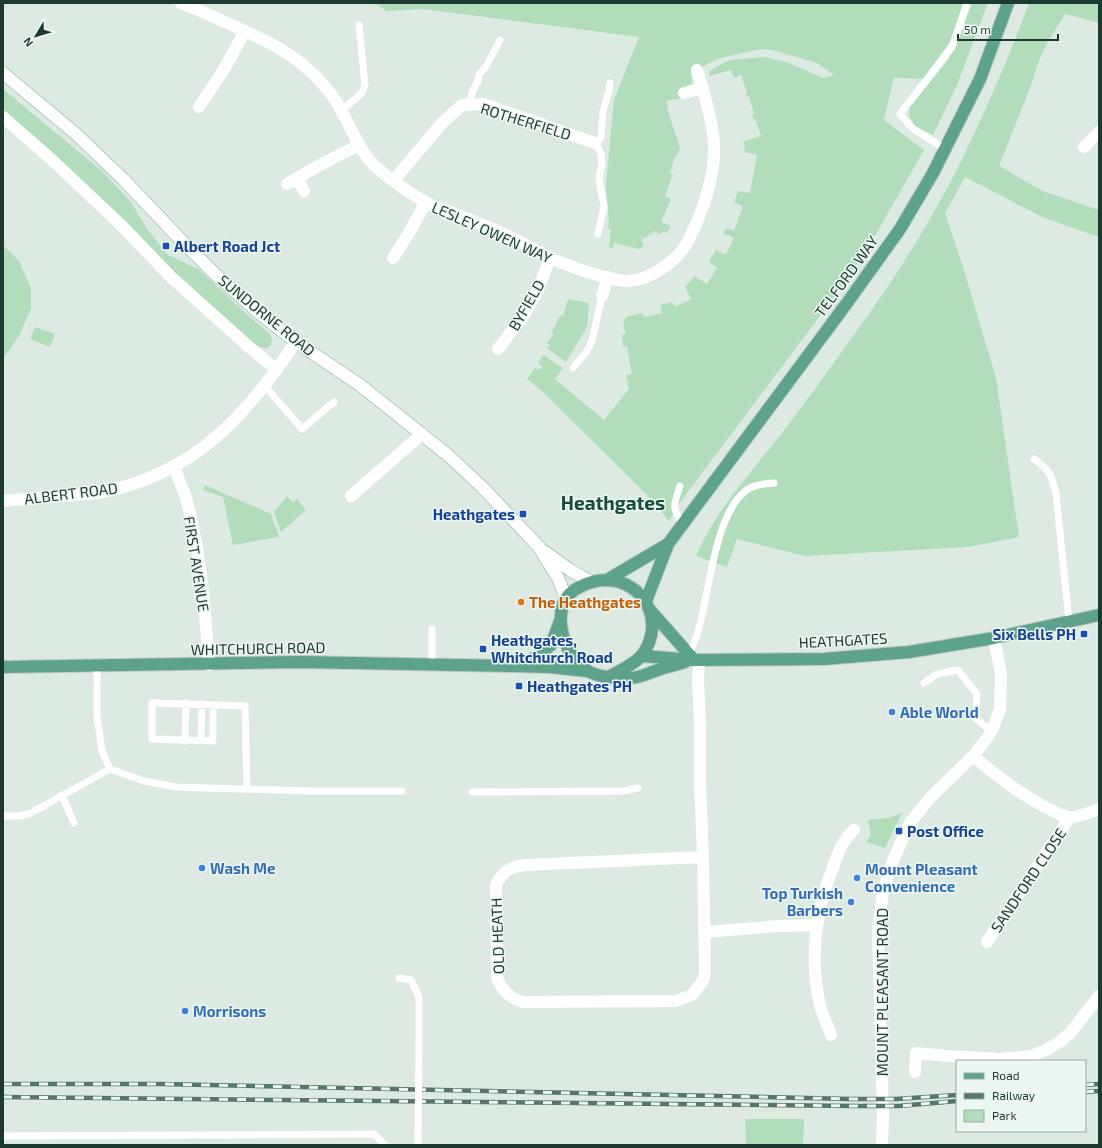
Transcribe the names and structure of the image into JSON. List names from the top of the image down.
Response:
{
  "streets": {
    "main road": ["TELFORD WAY", "HEATHGATES", "WHITCHURCH ROAD"],
    "street": [
      "ROTHERFIELD",
      "LESLEY OWEN WAY",
      "BYFIELD",
      "SUNDORNE ROAD",
      "ALBERT ROAD",
      "FIRST AVENUE",
      "SANDFORD CLOSE",
      "OLD HEATH",
      "MOUNT PLEASANT ROAD"
    ]
  },
  "crossings": [
    ["ROTHERFIELD", "LESLEY OWEN WAY"],
    ["LESLEY OWEN WAY", "BYFIELD"],
    ["TELFORD WAY", "SUNDORNE ROAD"],
    ["TELFORD WAY", "HEATHGATES"],
    ["TELFORD WAY", "WHITCHURCH ROAD"],
    ["SUNDORNE ROAD", "ALBERT ROAD"],
    ["SUNDORNE ROAD", "HEATHGATES"],
    ["SUNDORNE ROAD", "WHITCHURCH ROAD"],
    ["ALBERT ROAD", "FIRST AVENUE"],
    ["FIRST AVENUE", "WHITCHURCH ROAD"],
    ["HEATHGATES", "WHITCHURCH ROAD"],
    ["HEATHGATES", "OLD HEATH"],
    ["HEATHGATES", "MOUNT PLEASANT ROAD"]
  ],
  "districts": ["Heathgates"],
  "places": {
    "transit": [
      "Albert Road Jct",
      "Heathgates",
      "Six Bells PH",
      "Heathgates, Whitchurch Road",
      "Heathgates PH",
      "Post Office"
    ],
    "other": [
      "The Heathgates",
      "Able World",
      "Wash Me",
      "Mount Pleasant Convenience",
      "Top Turkish Barbers",
      "Morrisons"
    ]
  },
  "legend": ["Road", "Railway", "Park"],
  "scale_bar": "50 m",
  "north": "bottom left"
}
